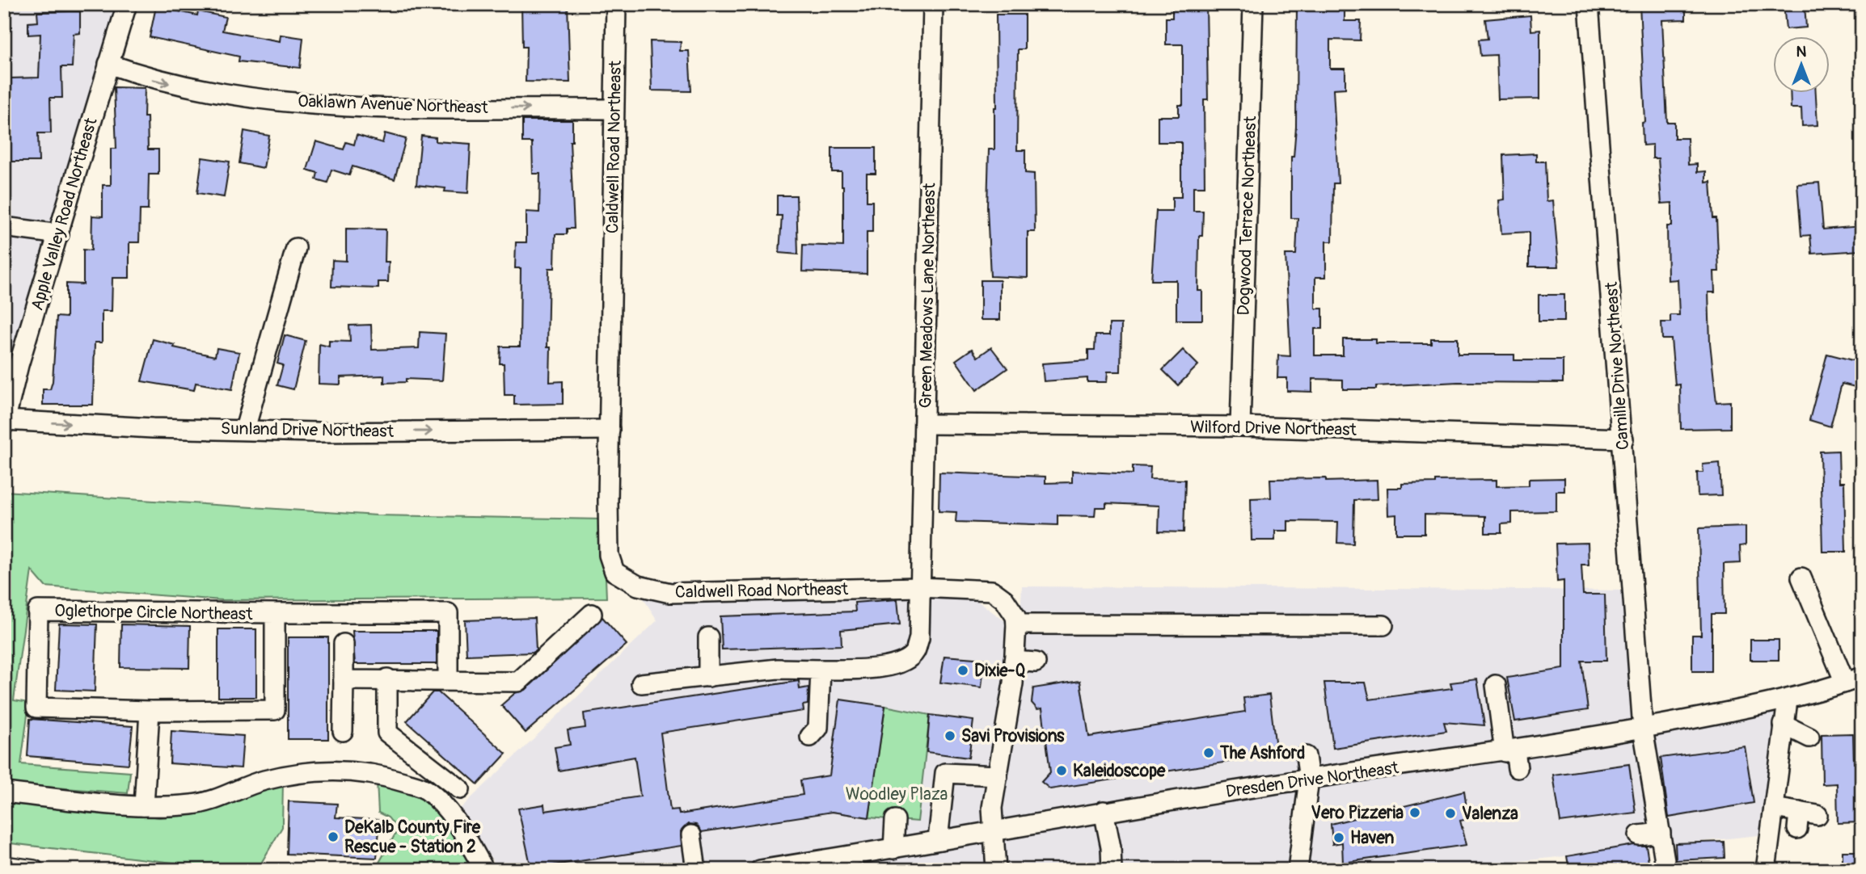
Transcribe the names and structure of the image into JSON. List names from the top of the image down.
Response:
{
  "streets": {
    "street": [
      "Oaklawn Avenue Northeast",
      "Caldwell Road Northeast",
      "Apple Valley Road Northeast",
      "Dogwood Terrace Northeast",
      "Green Meadows Lane Northeast",
      "Camille Drive Northeast",
      "Wilford Drive Northeast",
      "Sunland Drive Northeast",
      "Oglethorpe Circle Northeast",
      "Dresden Drive Northeast"
    ]
  },
  "crossings": [
    ["Oaklawn Avenue Northeast", "Caldwell Road Northeast"],
    ["Oaklawn Avenue Northeast", "Apple Valley Road Northeast"],
    ["Caldwell Road Northeast", "Green Meadows Lane Northeast"],
    ["Caldwell Road Northeast", "Sunland Drive Northeast"],
    ["Apple Valley Road Northeast", "Sunland Drive Northeast"],
    ["Dogwood Terrace Northeast", "Wilford Drive Northeast"],
    ["Green Meadows Lane Northeast", "Wilford Drive Northeast"],
    ["Camille Drive Northeast", "Wilford Drive Northeast"],
    ["Camille Drive Northeast", "Dresden Drive Northeast"]
  ],
  "one_way": ["Oaklawn Avenue Northeast", "Sunland Drive Northeast"],
  "parks": ["Woodley Plaza"],
  "places": [
    "Dixie-Q",
    "Savi Provisions",
    "The Ashford",
    "Kaleidoscope",
    "Vero Pizzeria",
    "Valenza",
    "DeKalb County Fire Rescue - Station 2",
    "Haven"
  ],
  "north": "top"
}
